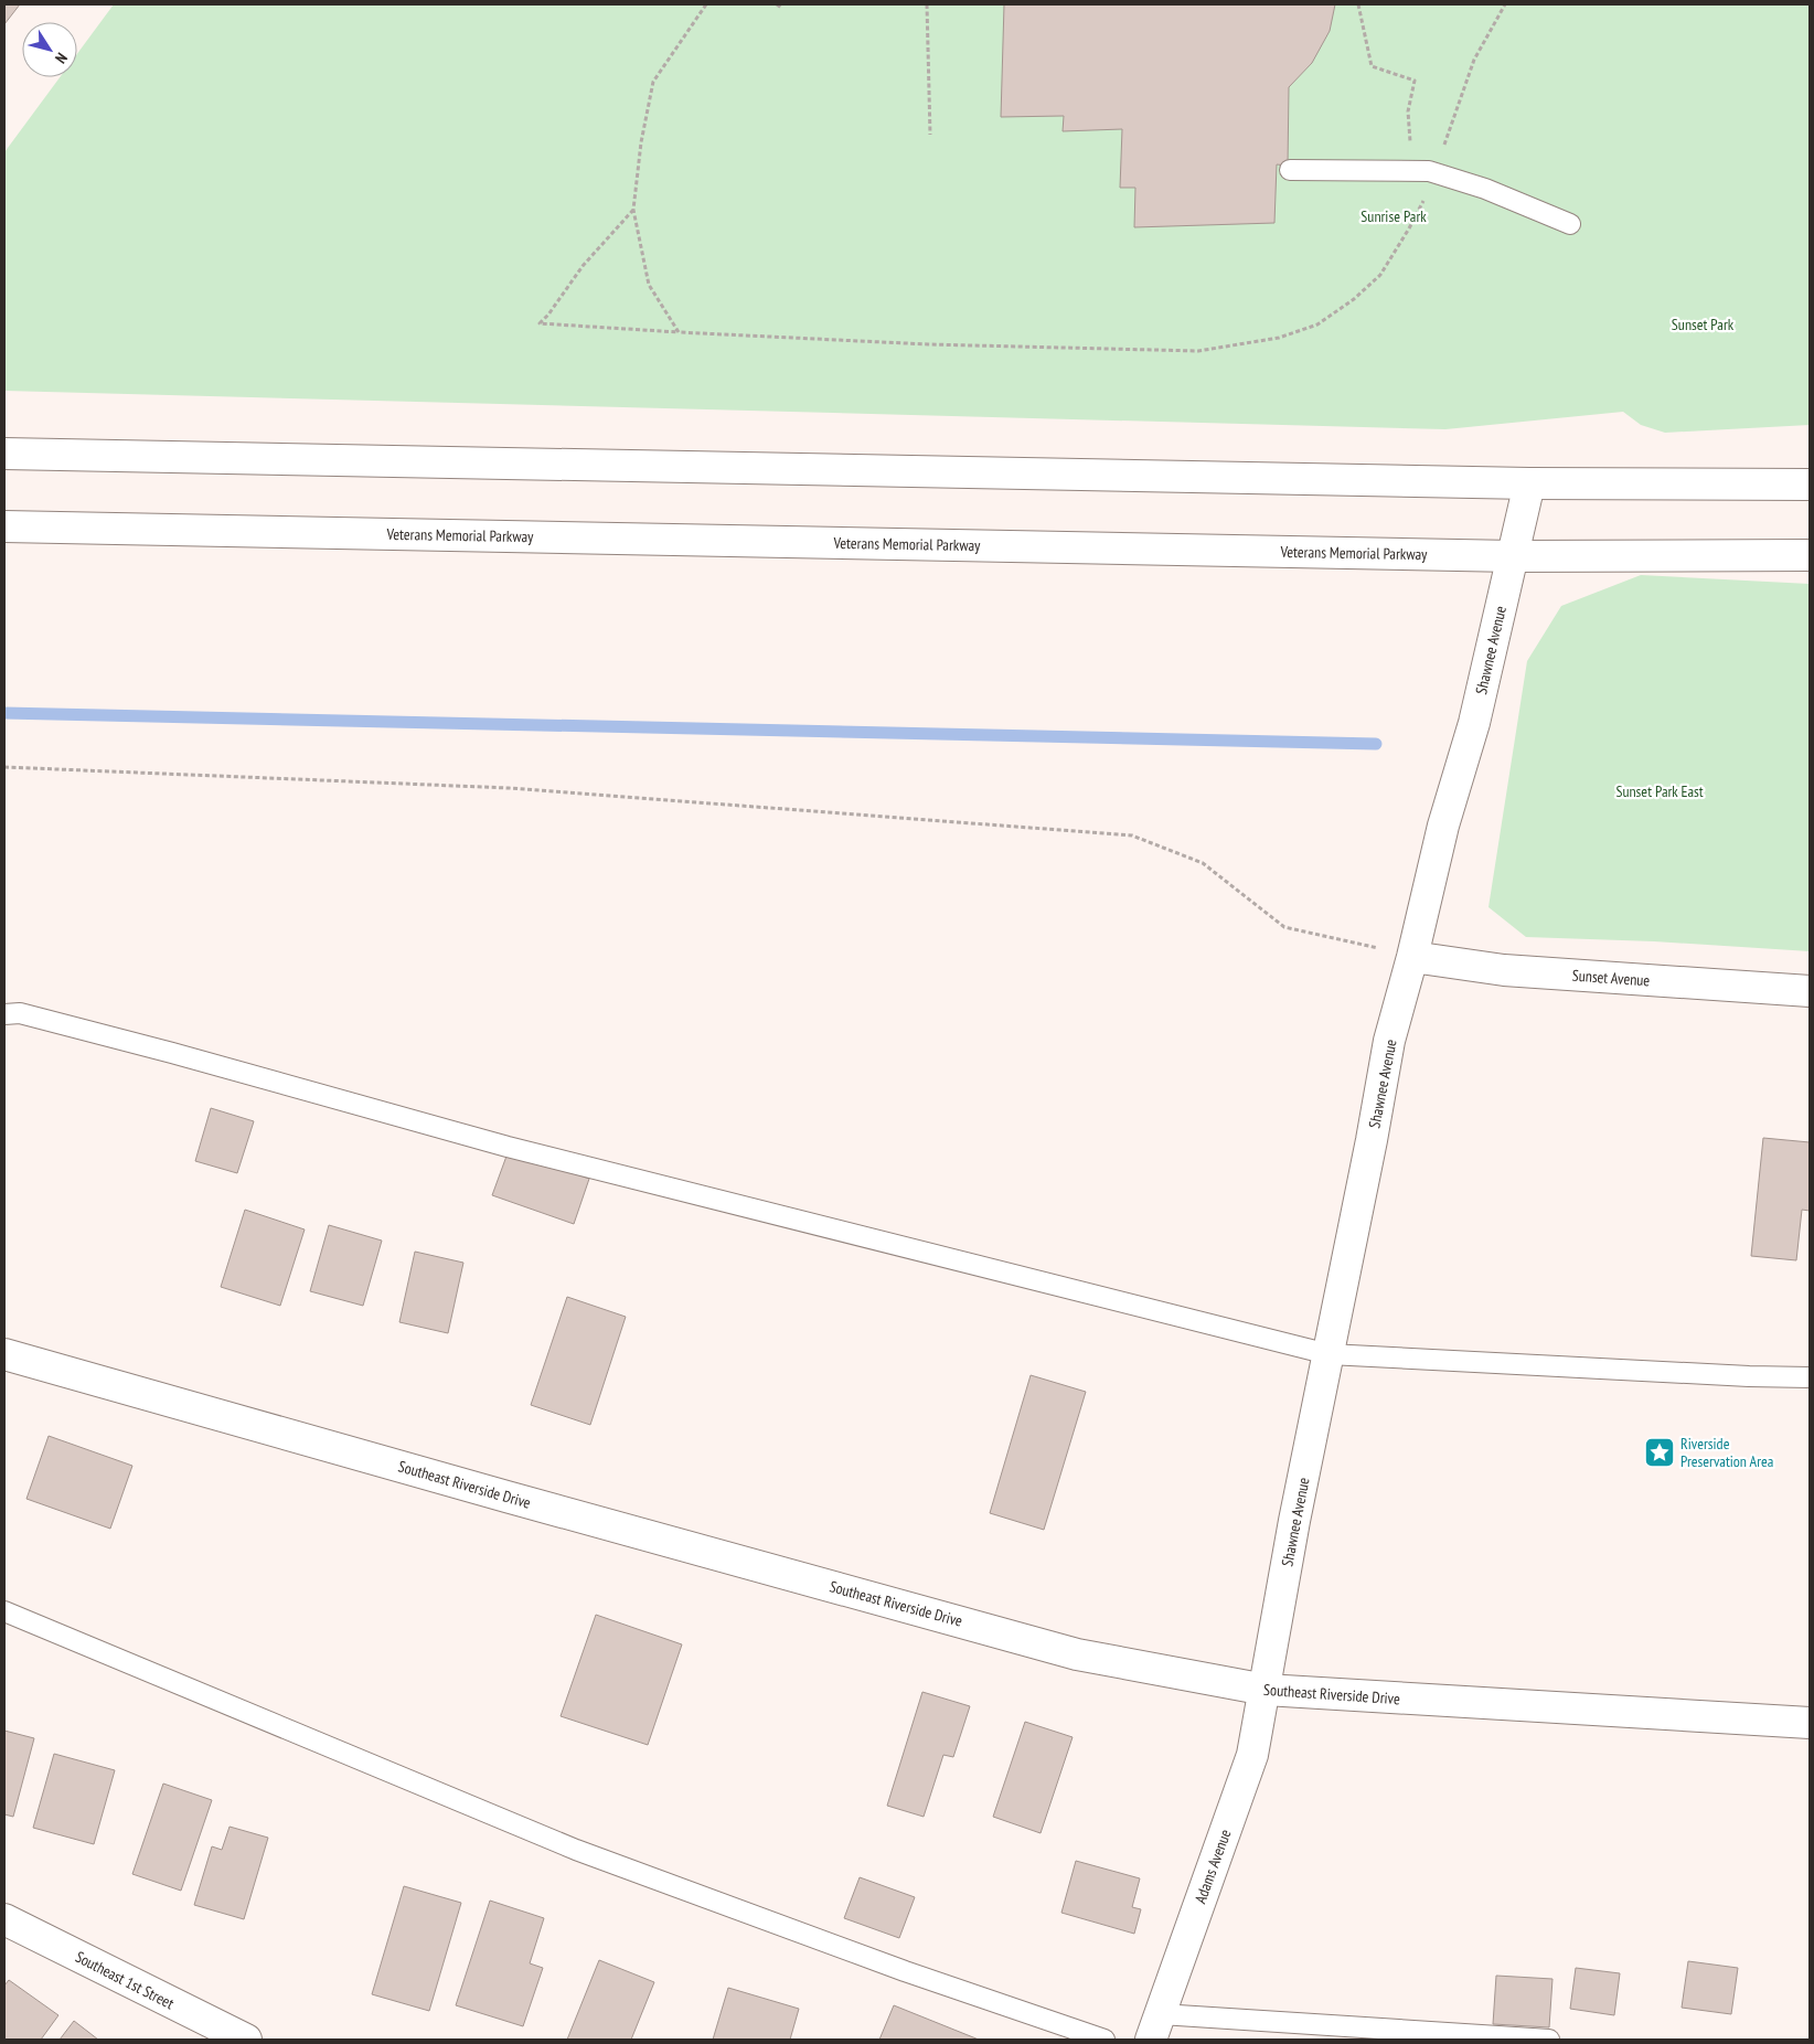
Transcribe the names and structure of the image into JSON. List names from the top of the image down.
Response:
{
  "streets": {
    "main road": [
      "Veterans Memorial Parkway",
      "Shawnee Avenue",
      "Sunset Avenue",
      "Southeast Riverside Drive",
      "Adams Avenue",
      "Southeast 1st Street"
    ]
  },
  "crossings": [
    ["Veterans Memorial Parkway", "Shawnee Avenue"],
    ["Shawnee Avenue", "Sunset Avenue"],
    ["Shawnee Avenue", "Southeast Riverside Drive"],
    ["Shawnee Avenue", "Adams Avenue"],
    ["Southeast Riverside Drive", "Adams Avenue"]
  ],
  "parks": ["Sunrise Park", "Sunset Park", "Sunset Park East"],
  "places": {
    "place": ["Riverside Preservation Area"]
  },
  "north": "bottom right"
}
